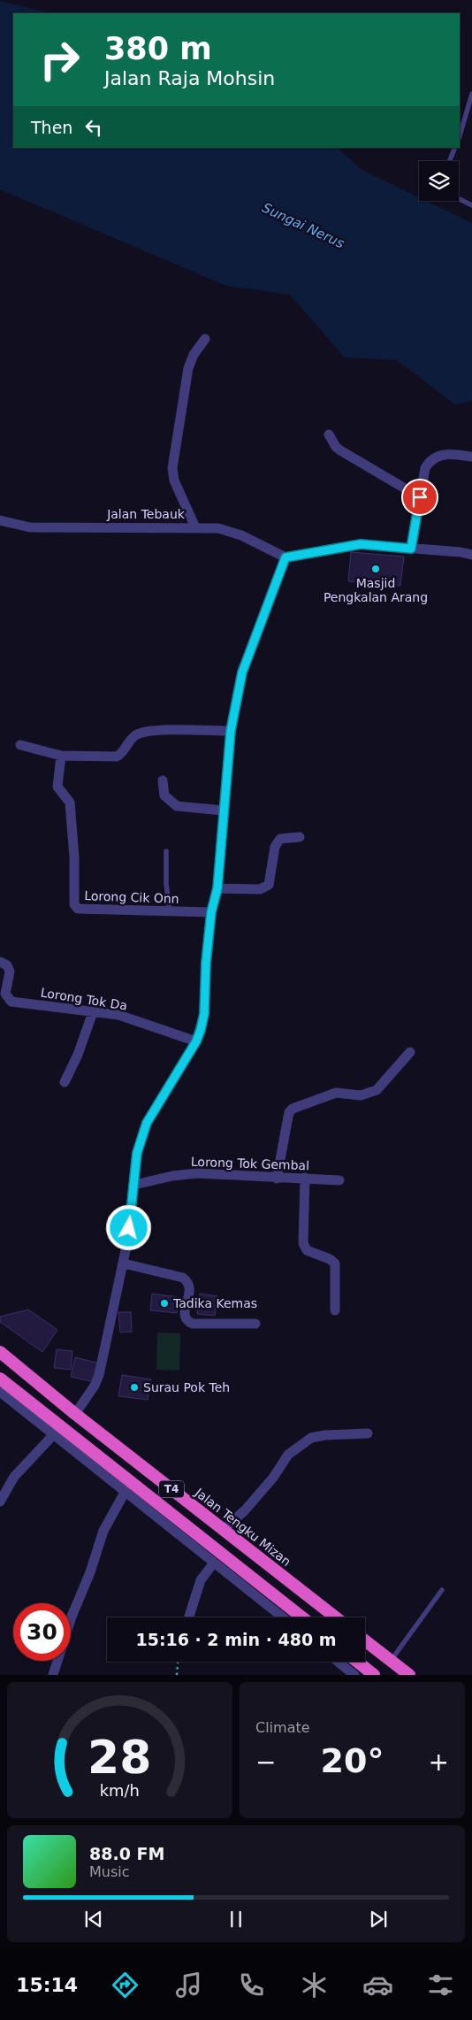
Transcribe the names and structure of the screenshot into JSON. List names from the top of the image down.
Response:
{
  "streets": {
    "highway": ["T4", "Jalan Tengku Mizan"],
    "street": [
      "Jalan Tebauk",
      "Lorong Cik Onn",
      "Lorong Tok Da",
      "Lorong Tok Gembal"
    ]
  },
  "water": ["Sungai Nerus"],
  "places": ["Masjid Pengkalan Arang", "Tadika Kemas", "Surau Pok Teh"],
  "page": {
    "turn": ["380 m", "Jalan Raja Mohsin"],
    "then": "Then",
    "limit": "30",
    "trip": "15:16 · 2 min · 480 m",
    "tile": "Climate",
    "heat": ["−", "20°", "+"],
    "song": ["88.0 FM", "Music"],
    "tabs": "15:14",
    "gauge": ["28", "km/h"]
  }
}
